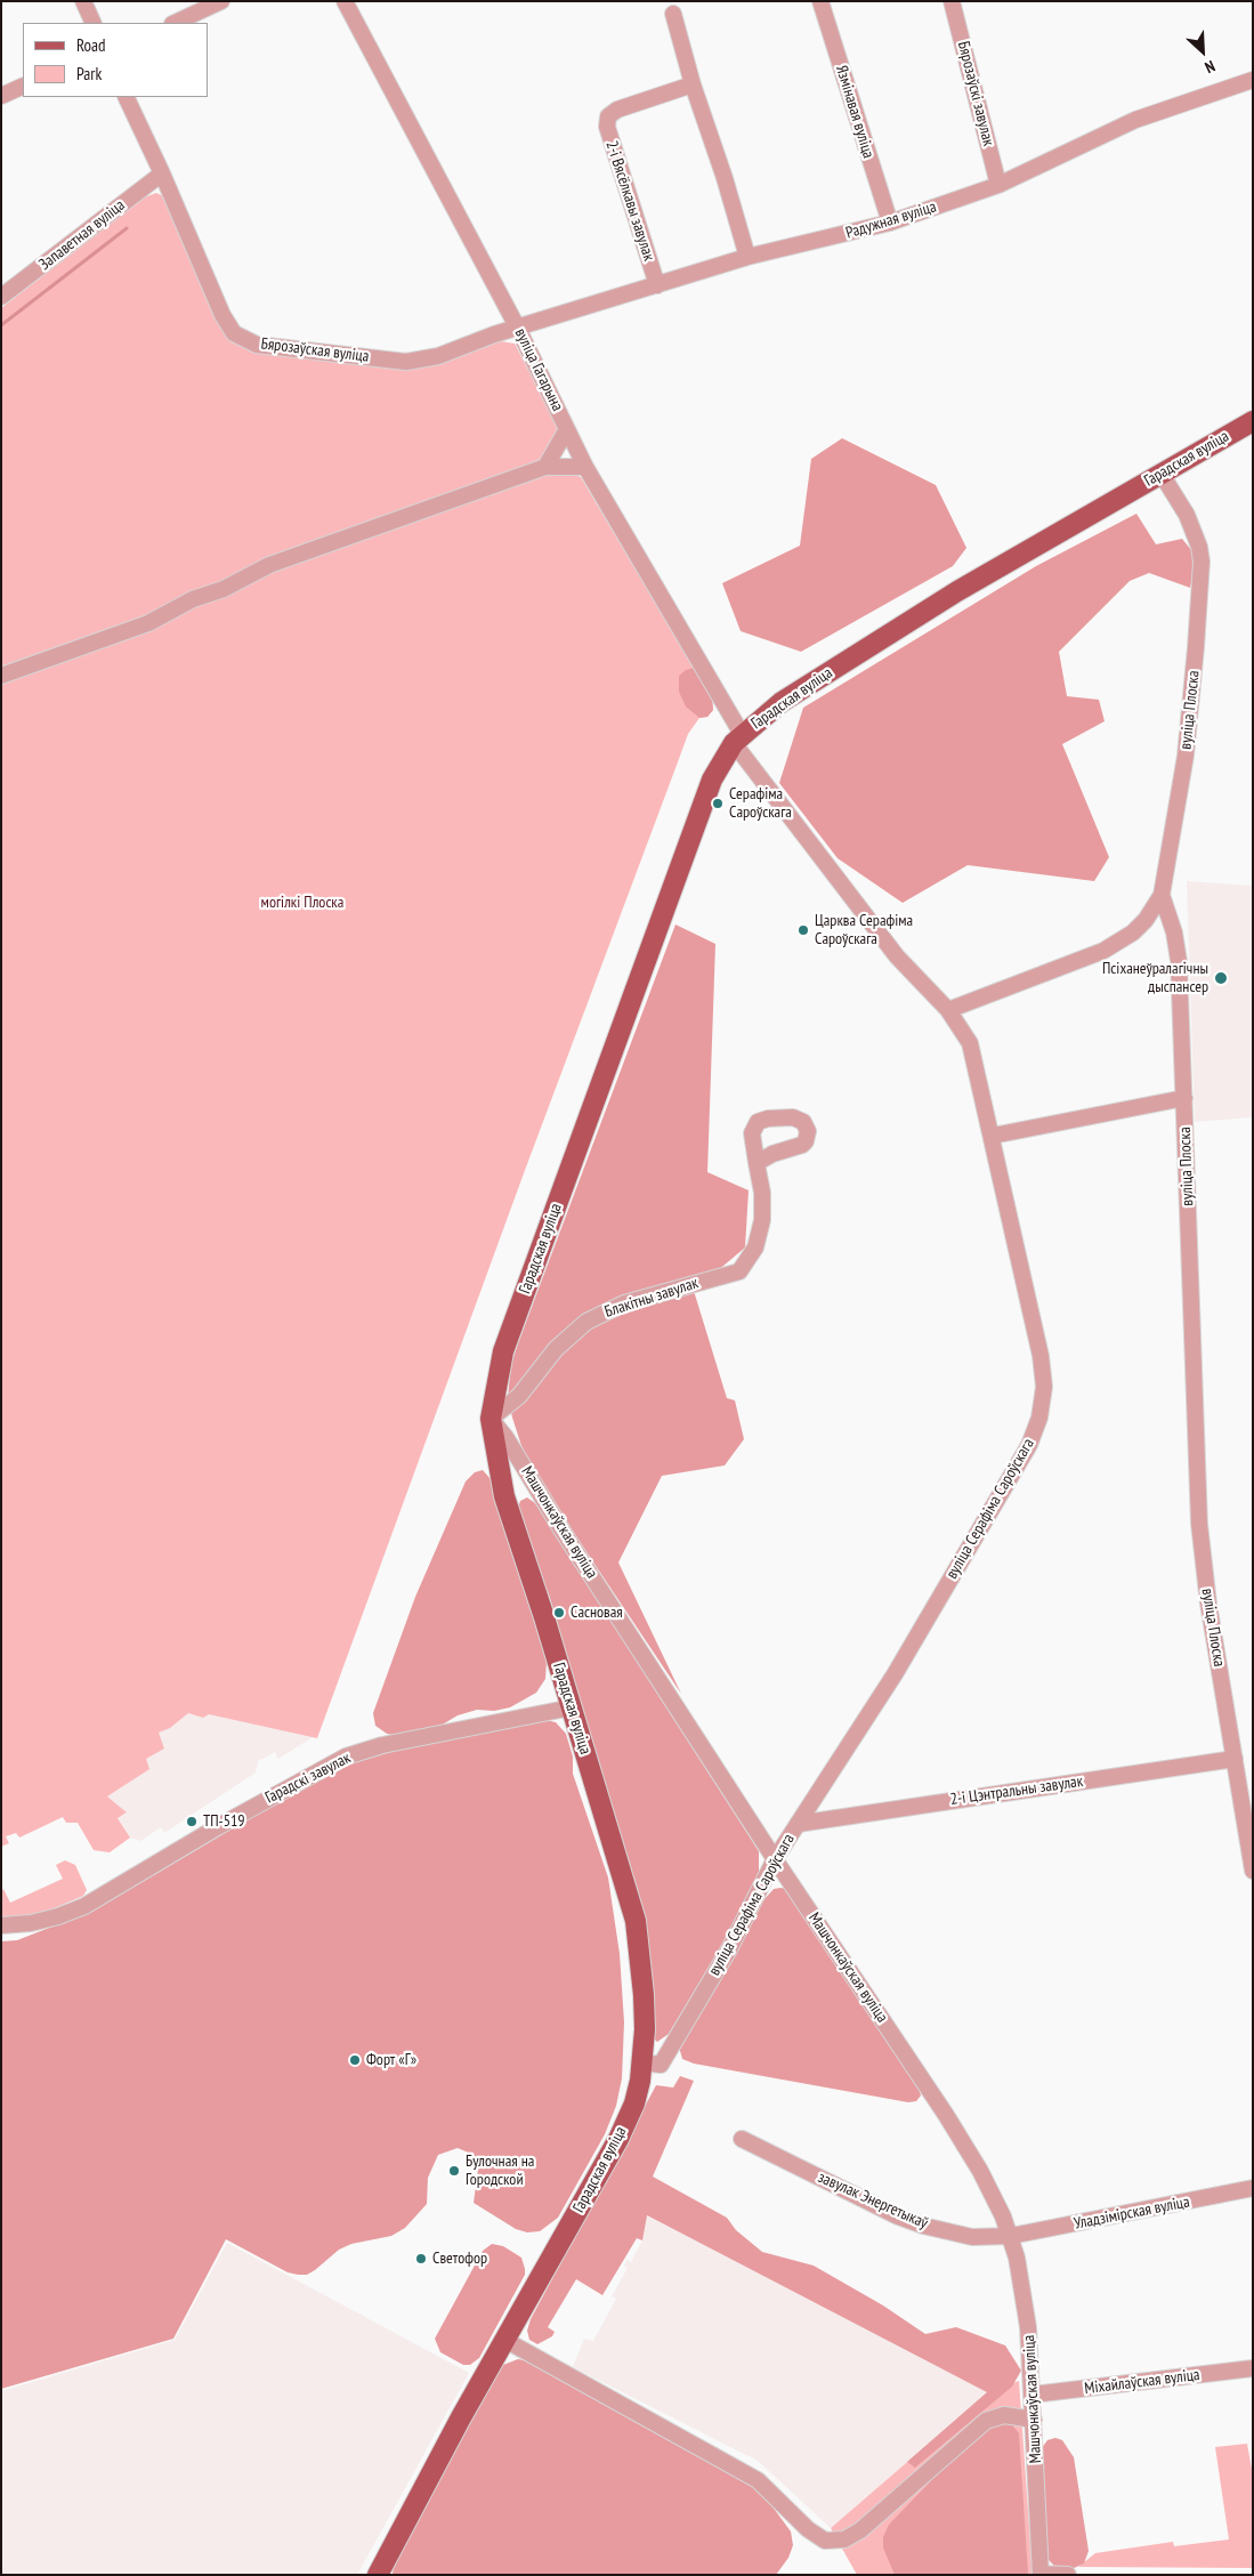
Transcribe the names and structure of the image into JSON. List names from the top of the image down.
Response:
{
  "streets": {
    "main road": ["Гарадская вуліца"],
    "street": [
      "Бярозаўскі завулак",
      "Язмінавая вуліца",
      "2-і Вясёлкавы завулак",
      "Радужная вуліца",
      "Запаветная вуліца",
      "Бярозаўская вуліца",
      "вуліца Гагарына",
      "вуліца Плоска",
      "Блакітны завулак",
      "вуліца Серафіма Сароўскага",
      "Машчонкаўская вуліца",
      "Гарадскі завулак",
      "2-і Цэнтральны завулак",
      "завулак Энергетыкаў",
      "Уладзімірская вуліца",
      "Міхайлаўская вуліца"
    ]
  },
  "crossings": [
    ["Бярозаўскі завулак", "Радужная вуліца"],
    ["Язмінавая вуліца", "Радужная вуліца"],
    ["2-і Вясёлкавы завулак", "Радужная вуліца"],
    ["Радужная вуліца", "Бярозаўская вуліца"],
    ["Радужная вуліца", "вуліца Гагарына"],
    ["Запаветная вуліца", "Бярозаўская вуліца"],
    ["Бярозаўская вуліца", "вуліца Гагарына"],
    ["вуліца Гагарына", "Гарадская вуліца"],
    ["вуліца Гагарына", "вуліца Серафіма Сароўскага"],
    ["Гарадская вуліца", "вуліца Плоска"],
    ["Гарадская вуліца", "Блакітны завулак"],
    ["Гарадская вуліца", "вуліца Серафіма Сароўскага"],
    ["Гарадская вуліца", "Машчонкаўская вуліца"],
    ["Гарадская вуліца", "Гарадскі завулак"],
    ["вуліца Плоска", "2-і Цэнтральны завулак"],
    ["Блакітны завулак", "Машчонкаўская вуліца"],
    ["вуліца Серафіма Сароўскага", "Машчонкаўская вуліца"],
    ["вуліца Серафіма Сароўскага", "2-і Цэнтральны завулак"],
    ["Машчонкаўская вуліца", "завулак Энергетыкаў"],
    ["Машчонкаўская вуліца", "Уладзімірская вуліца"],
    ["Машчонкаўская вуліца", "Міхайлаўская вуліца"],
    ["завулак Энергетыкаў", "Уладзімірская вуліца"]
  ],
  "parks": ["могілкі Плоска"],
  "places": [
    "Серафіма Сароўскага",
    "Царква Серафіма Сароўскага",
    "Псіханеўралагічны дыспансер",
    "Сасновая",
    "ТП-519",
    "Форт «Г»",
    "Булочная на Городской",
    "Светофор"
  ],
  "legend": ["Road", "Park"],
  "north": "bottom right"
}
